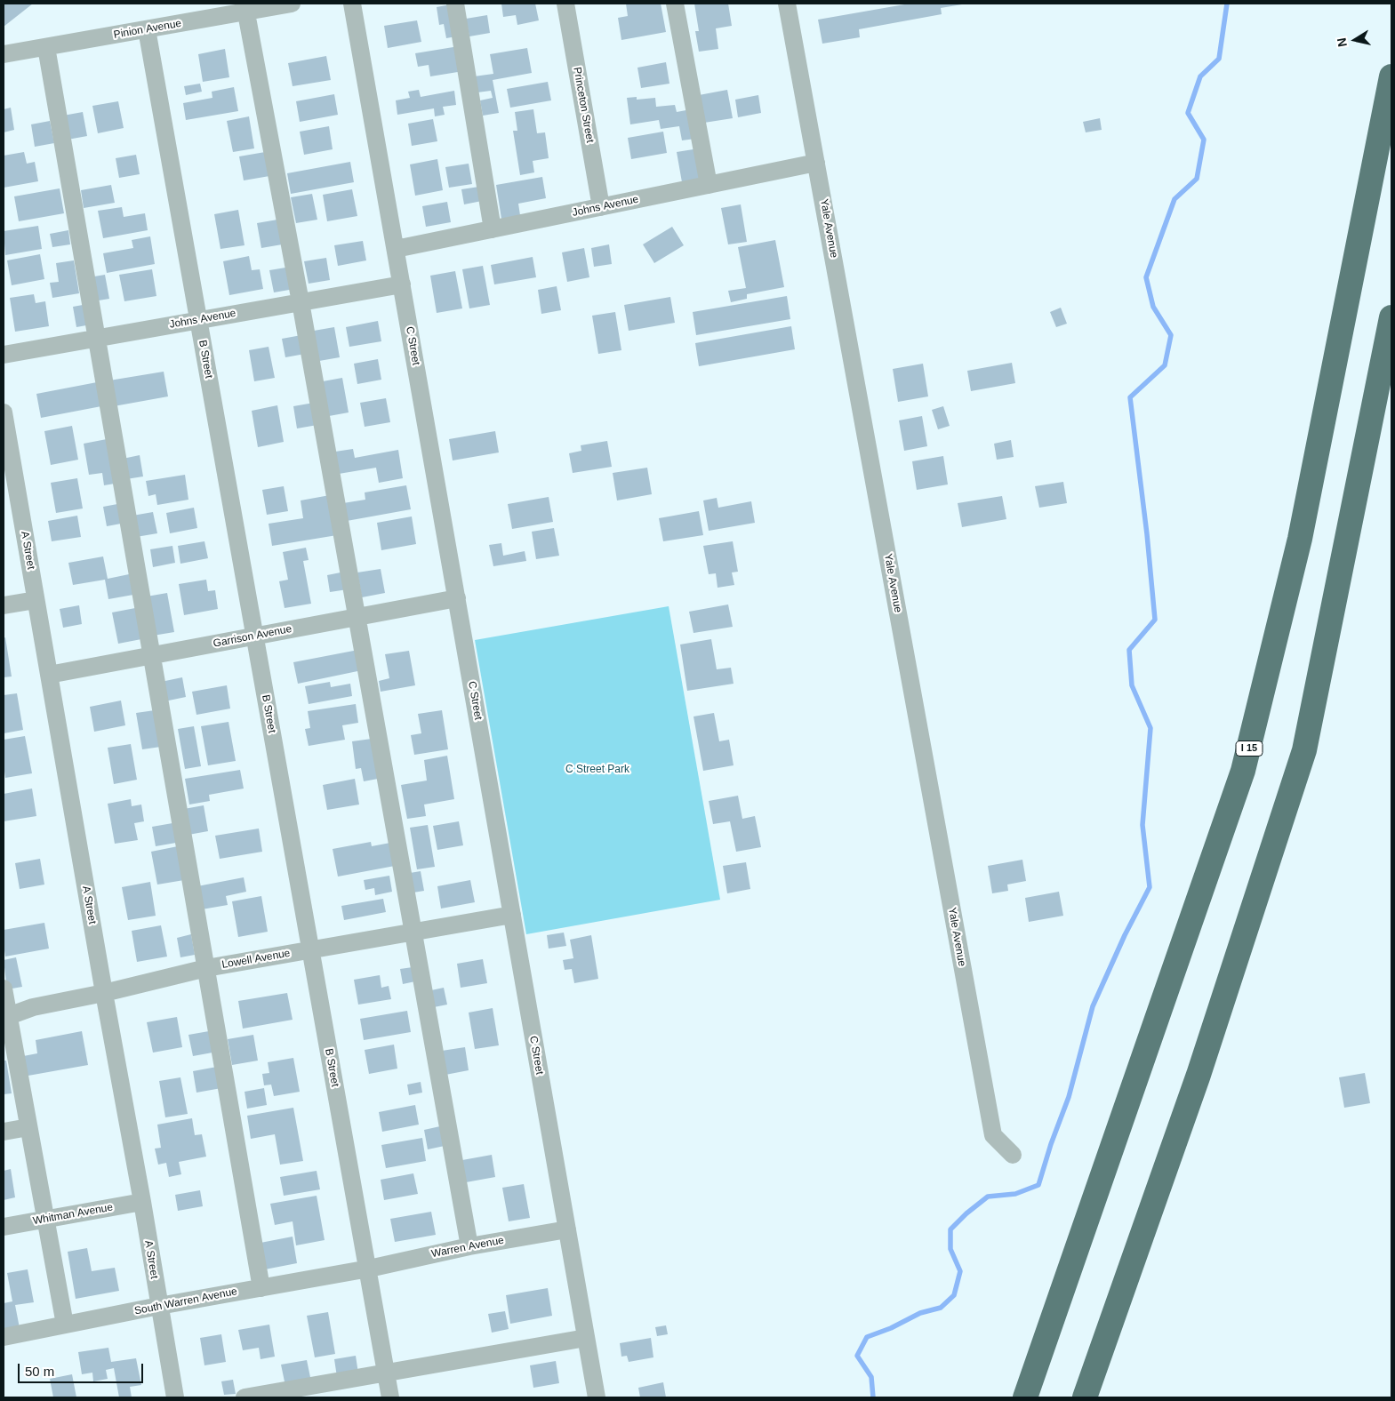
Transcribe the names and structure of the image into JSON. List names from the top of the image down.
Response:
{
  "streets": {
    "highway": ["I 15"],
    "street": [
      "Pinion Avenue",
      "Princeton Street",
      "Johns Avenue",
      "Yale Avenue",
      "C Street",
      "B Street",
      "A Street",
      "Garrison Avenue",
      "Lowell Avenue",
      "Whitman Avenue",
      "Warren Avenue",
      "South Warren Avenue"
    ]
  },
  "crossings": [
    ["Pinion Avenue", "B Street"],
    ["Princeton Street", "Johns Avenue"],
    ["Johns Avenue", "Yale Avenue"],
    ["Johns Avenue", "C Street"],
    ["Johns Avenue", "B Street"],
    ["C Street", "Garrison Avenue"],
    ["C Street", "Lowell Avenue"],
    ["C Street", "Warren Avenue"],
    ["B Street", "Garrison Avenue"],
    ["B Street", "Lowell Avenue"],
    ["B Street", "Warren Avenue"],
    ["B Street", "South Warren Avenue"],
    ["A Street", "Garrison Avenue"],
    ["A Street", "Lowell Avenue"],
    ["A Street", "Whitman Avenue"],
    ["A Street", "South Warren Avenue"],
    ["Warren Avenue", "South Warren Avenue"]
  ],
  "parks": ["C Street Park"],
  "scale_bar": "50 m",
  "north": "left"
}
